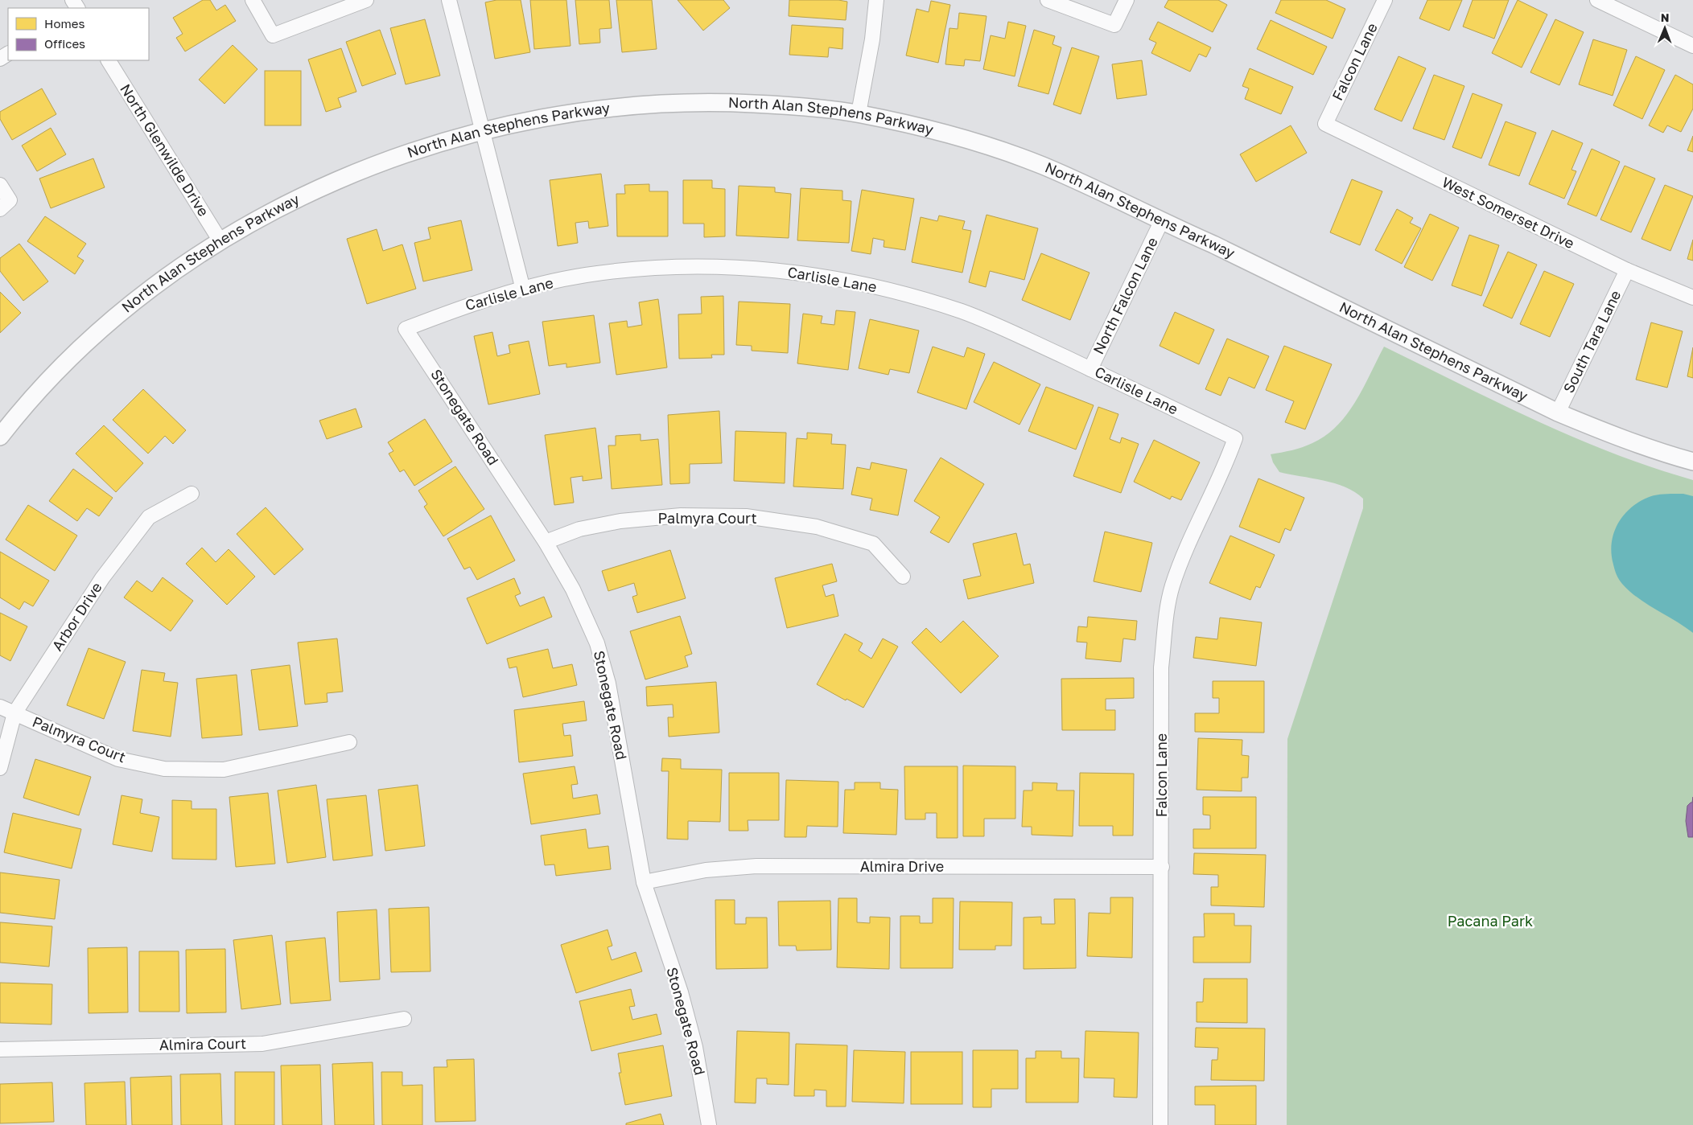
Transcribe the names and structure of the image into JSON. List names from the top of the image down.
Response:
{
  "streets": {
    "street": [
      "Falcon Lane",
      "North Alan Stephens Parkway",
      "North Glenwilde Drive",
      "West Somerset Drive",
      "Carlisle Lane",
      "North Falcon Lane",
      "South Tara Lane",
      "Stonegate Road",
      "Palmyra Court",
      "Arbor Drive",
      "Almira Drive",
      "Almira Court"
    ]
  },
  "crossings": [
    ["Falcon Lane", "West Somerset Drive"],
    ["Falcon Lane", "Carlisle Lane"],
    ["Falcon Lane", "Almira Drive"],
    ["North Alan Stephens Parkway", "North Glenwilde Drive"],
    ["North Alan Stephens Parkway", "North Falcon Lane"],
    ["North Alan Stephens Parkway", "South Tara Lane"],
    ["West Somerset Drive", "South Tara Lane"],
    ["Carlisle Lane", "North Falcon Lane"],
    ["Carlisle Lane", "Stonegate Road"],
    ["Stonegate Road", "Palmyra Court"],
    ["Stonegate Road", "Almira Drive"],
    ["Palmyra Court", "Arbor Drive"]
  ],
  "parks": ["Pacana Park"],
  "legend": ["Homes", "Offices"],
  "north": "top"
}
